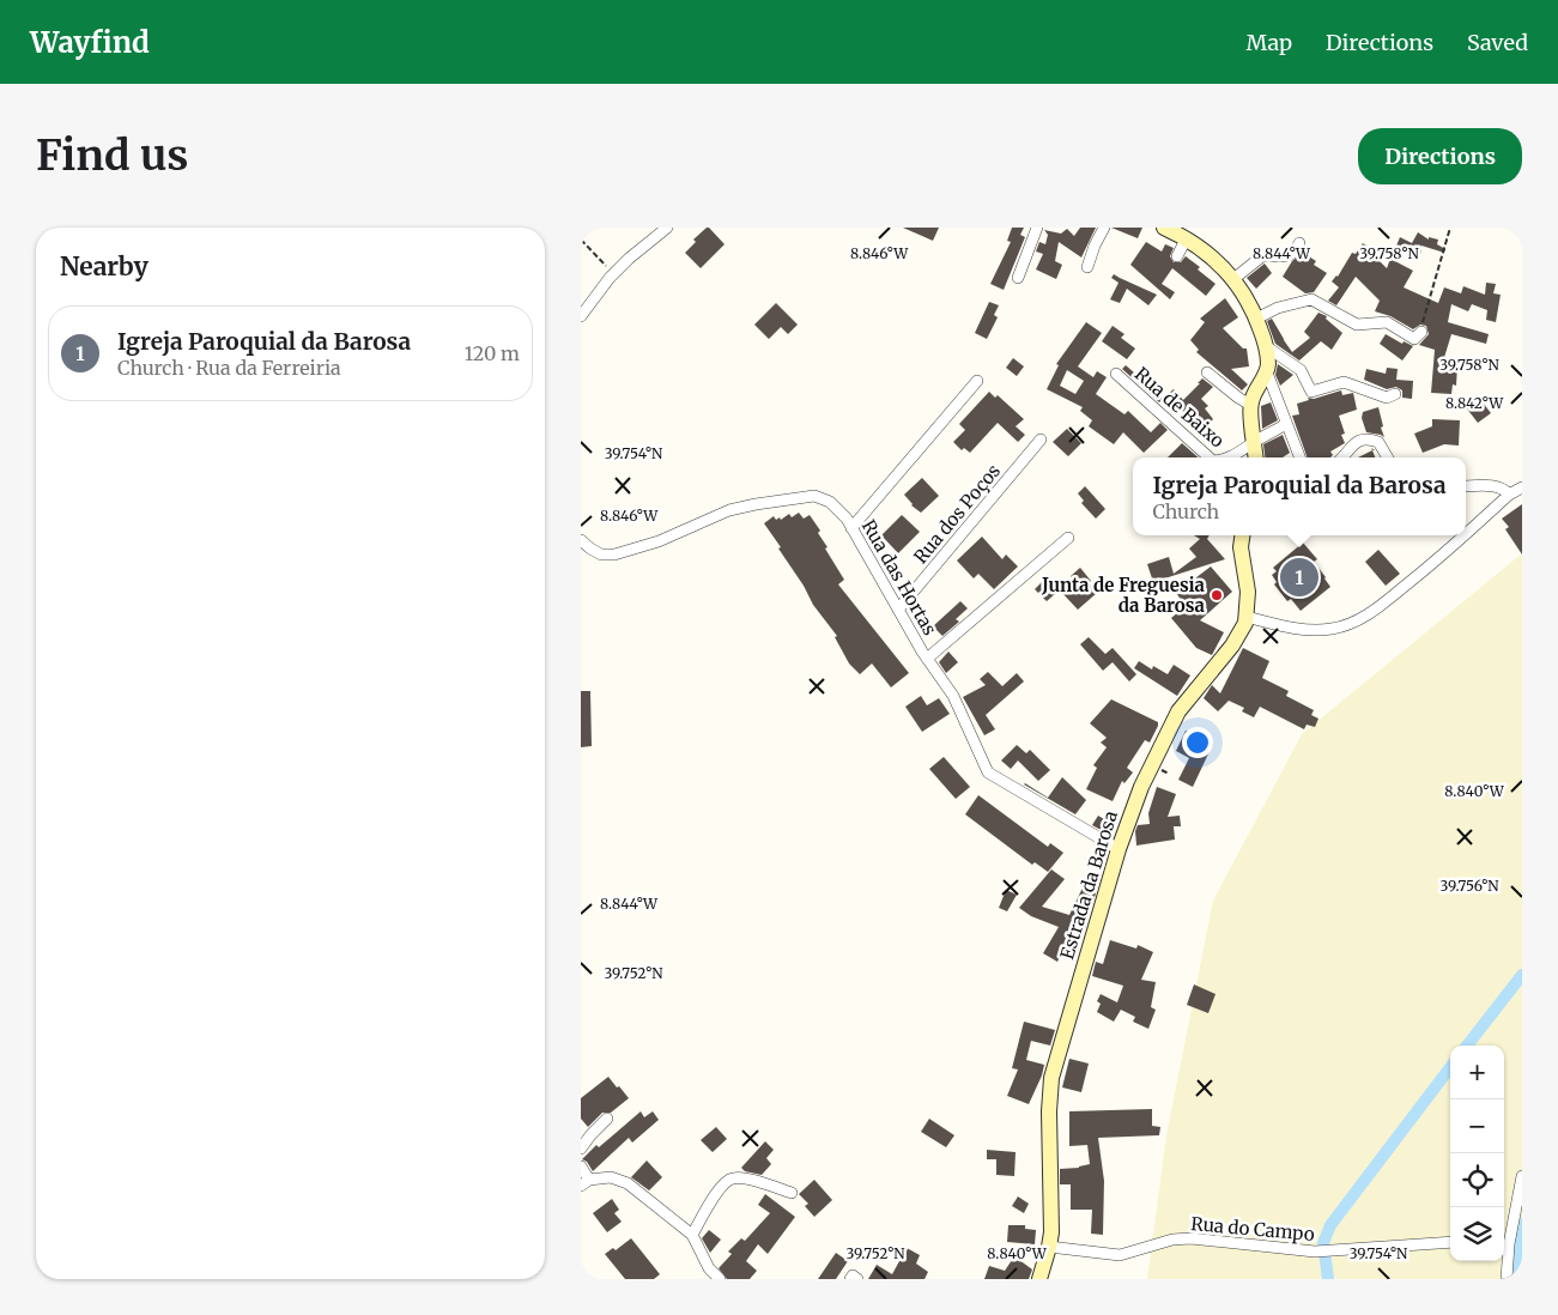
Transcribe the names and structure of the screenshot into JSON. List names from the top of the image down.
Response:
{
  "streets": {
    "street": [
      "Rua de Baixo",
      "Rua dos Poços",
      "Rua das Hortas",
      "Estrada da Barosa",
      "Rua do Campo"
    ]
  },
  "crossings": [
    ["Rua dos Poços", "Rua das Hortas"],
    ["Rua das Hortas", "Estrada da Barosa"],
    ["Estrada da Barosa", "Rua do Campo"]
  ],
  "places": ["Junta de Freguesia da Barosa"],
  "page": {
    "header": "Wayfind",
    "nav": ["Map", "Directions", "Saved"],
    "buttons": "Directions",
    "title": "Find us",
    "heading": "Nearby",
    "list": [
      {
        "mark": "1",
        "name": "Igreja Paroquial da Barosa",
        "note": "Church · Rua da Ferreiria",
        "value": "120 m"
      }
    ],
    "popup": ["Igreja Paroquial da Barosa", "Church"],
    "pins": "1",
    "map_buttons": ["+", "−"]
  },
  "coordinates": [
    "8.846°W",
    "8.844°W",
    "39.758°N",
    "8.842°W",
    "39.754°N",
    "8.840°W",
    "39.756°N",
    "39.752°N"
  ]
}
